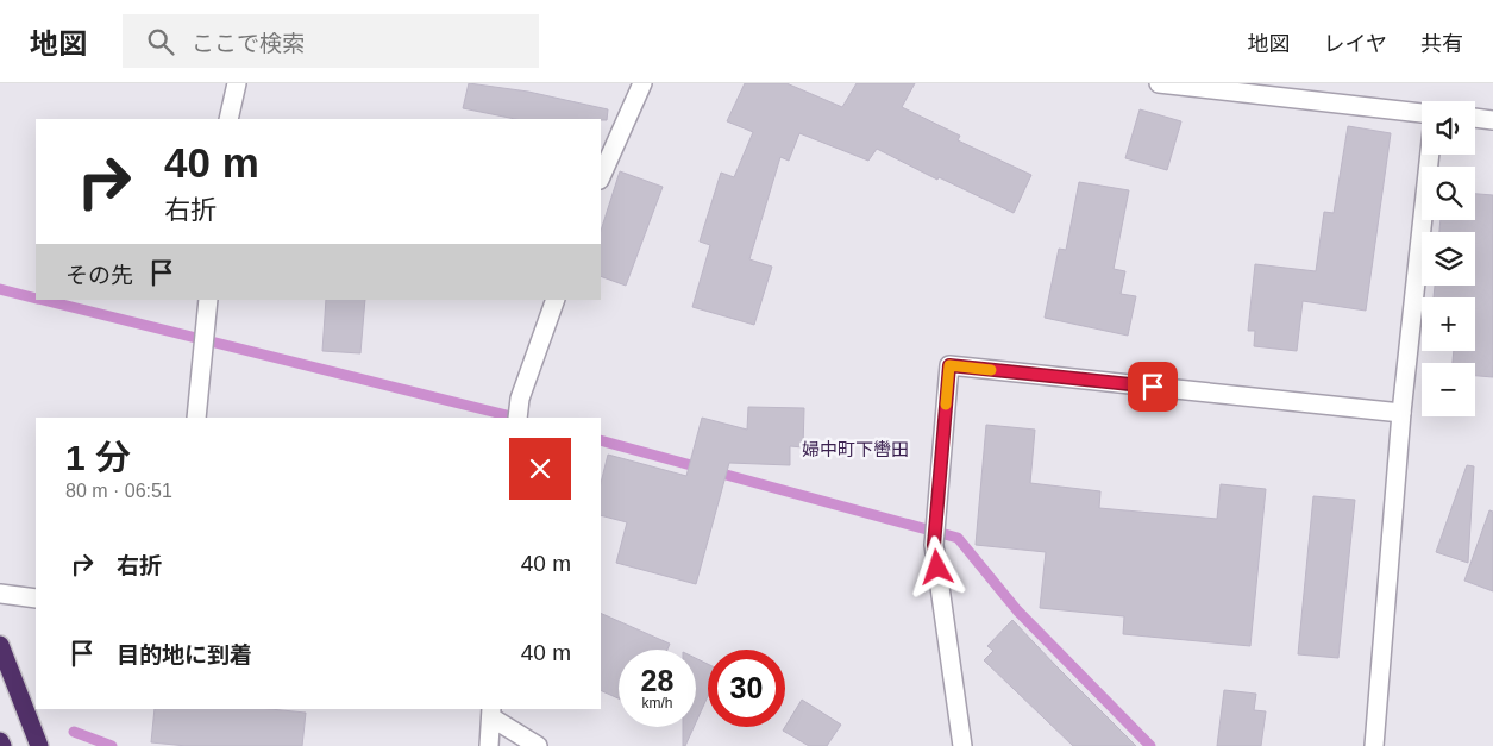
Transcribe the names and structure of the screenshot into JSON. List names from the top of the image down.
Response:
{
  "districts": ["婦中町下轡田"],
  "page": {
    "header": "地図",
    "search": "ここで検索",
    "nav": ["地図", "レイヤ", "共有"],
    "map_buttons": ["+", "−"],
    "turn": ["40 m", "右折"],
    "then": "その先",
    "heading": ["1 分", "80 m · 06:51"],
    "list": [
      {
        "name": "右折",
        "value": "40 m"
      },
      {
        "name": "目的地に到着",
        "value": "40 m"
      }
    ],
    "speed": "28 km/h",
    "limit": "30"
  }
}
